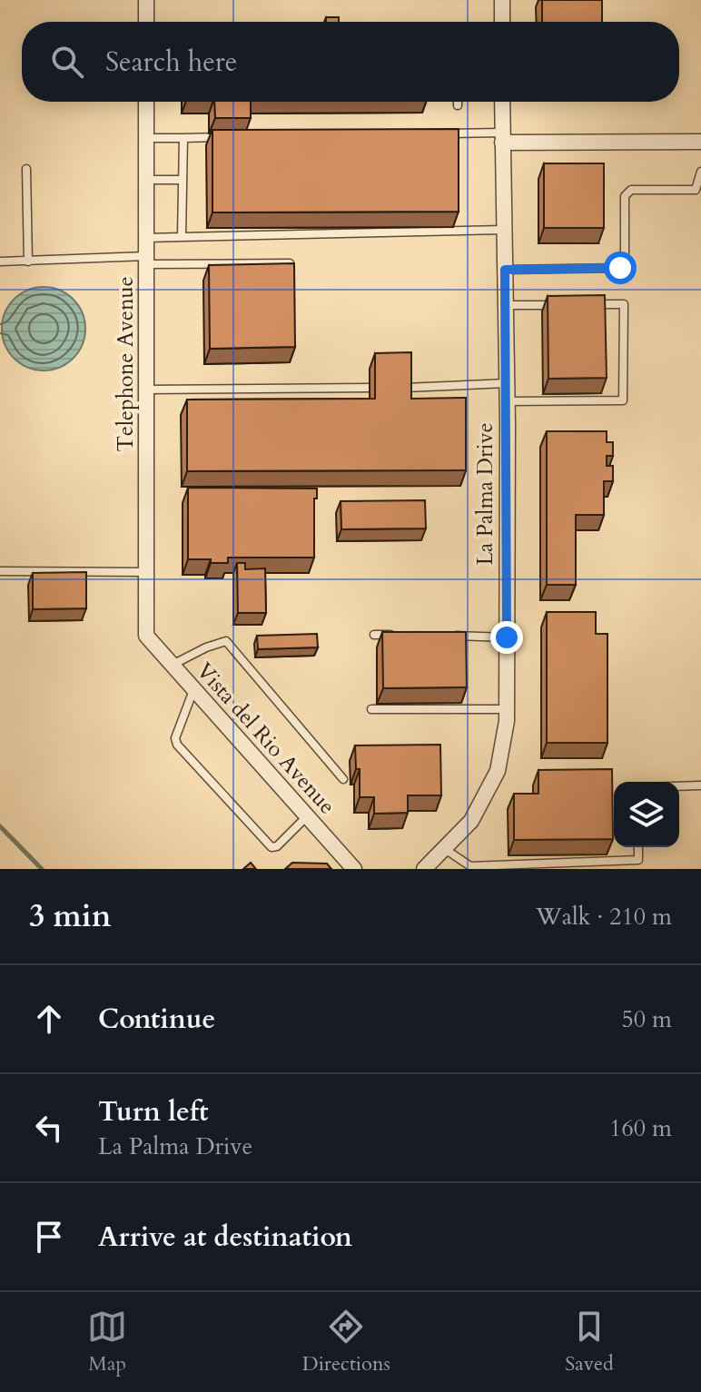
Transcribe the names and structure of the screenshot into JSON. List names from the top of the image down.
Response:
{
  "streets": {
    "street": ["Telephone Avenue", "La Palma Drive", "Vista del Rio Avenue"]
  },
  "crossings": [
    ["Telephone Avenue", "Vista del Rio Avenue"]
  ],
  "page": {
    "search": "Search here",
    "heading": ["3 min", "Walk · 210 m"],
    "list": [
      ["Continue", "50 m"],
      ["Turn left", "La Palma Drive", "160 m"],
      "Arrive at destination"
    ],
    "nav": ["Map", "Directions", "Saved"]
  }
}
